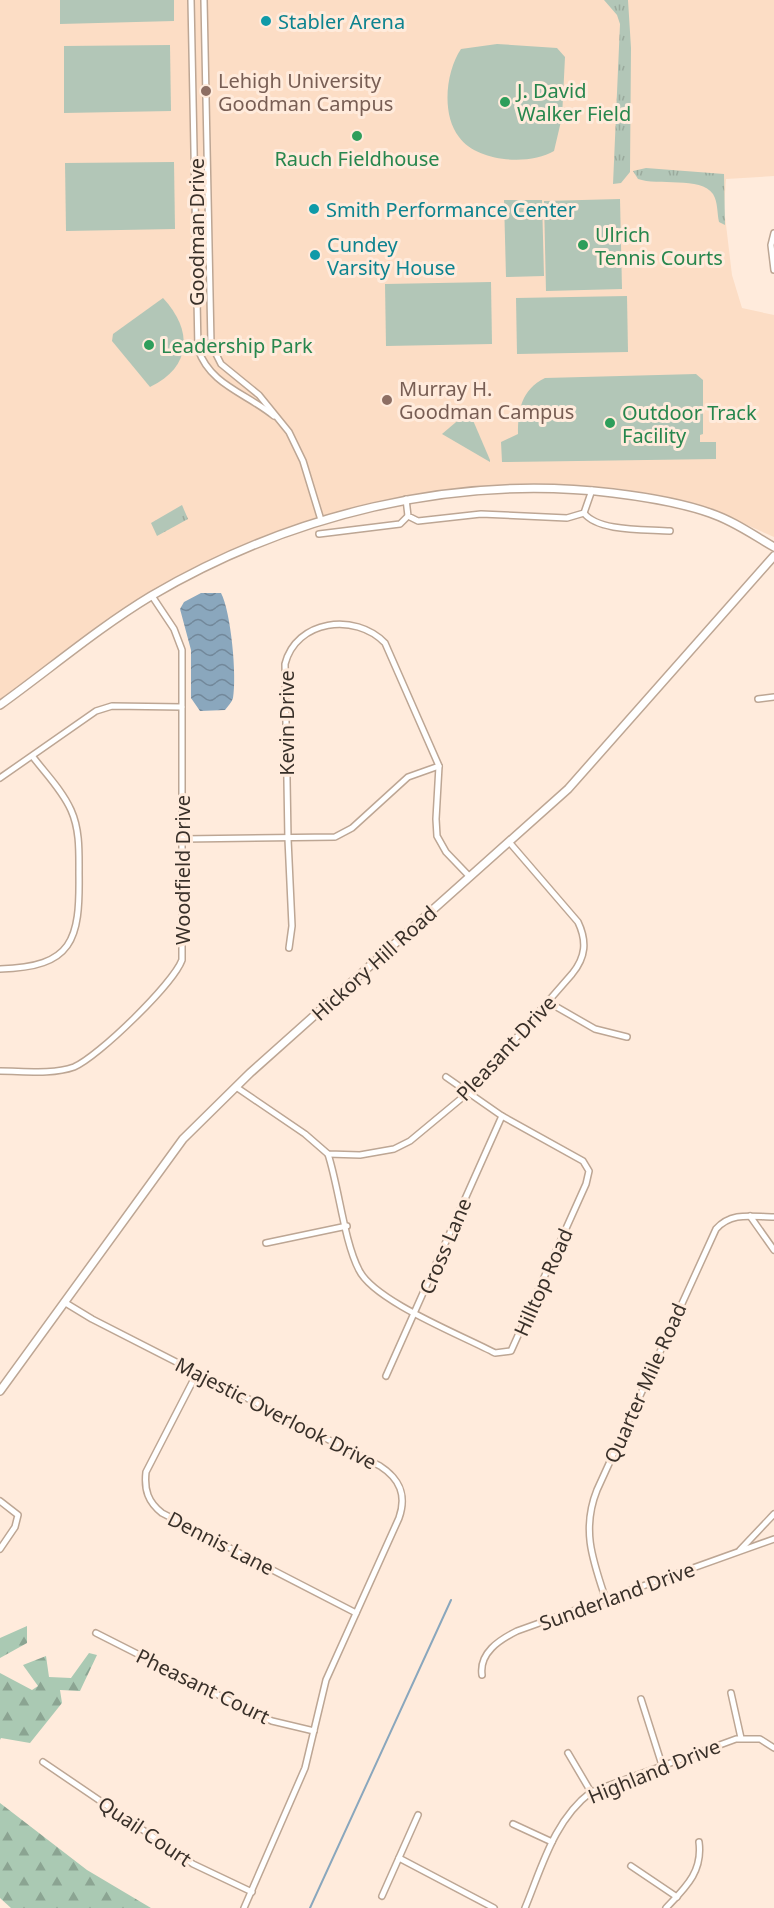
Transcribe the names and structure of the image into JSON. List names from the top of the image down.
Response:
{
  "streets": {
    "street": [
      "Goodman Drive",
      "Kevin Drive",
      "Woodfield Drive",
      "Hickory Hill Road",
      "Pleasant Drive",
      "Cross Lane",
      "Hilltop Road",
      "Quarter Mile Road",
      "Majestic Overlook Drive",
      "Dennis Lane",
      "Sunderland Drive",
      "Pheasant Court",
      "Highland Drive",
      "Quail Court"
    ]
  },
  "crossings": [
    ["Kevin Drive", "Hickory Hill Road"],
    ["Hickory Hill Road", "Pleasant Drive"],
    ["Hickory Hill Road", "Majestic Overlook Drive"],
    ["Pleasant Drive", "Hilltop Road"],
    ["Cross Lane", "Hilltop Road"],
    ["Quarter Mile Road", "Sunderland Drive"],
    ["Majestic Overlook Drive", "Dennis Lane"],
    ["Majestic Overlook Drive", "Pheasant Court"],
    ["Majestic Overlook Drive", "Quail Court"]
  ],
  "places": [
    "Stabler Arena",
    "Lehigh University Goodman Campus",
    "J. David Walker Field",
    "Rauch Fieldhouse",
    "Smith Performance Center",
    "Ulrich Tennis Courts",
    "Cundey Varsity House",
    "Leadership Park",
    "Murray H. Goodman Campus",
    "Outdoor Track Facility"
  ]
}
